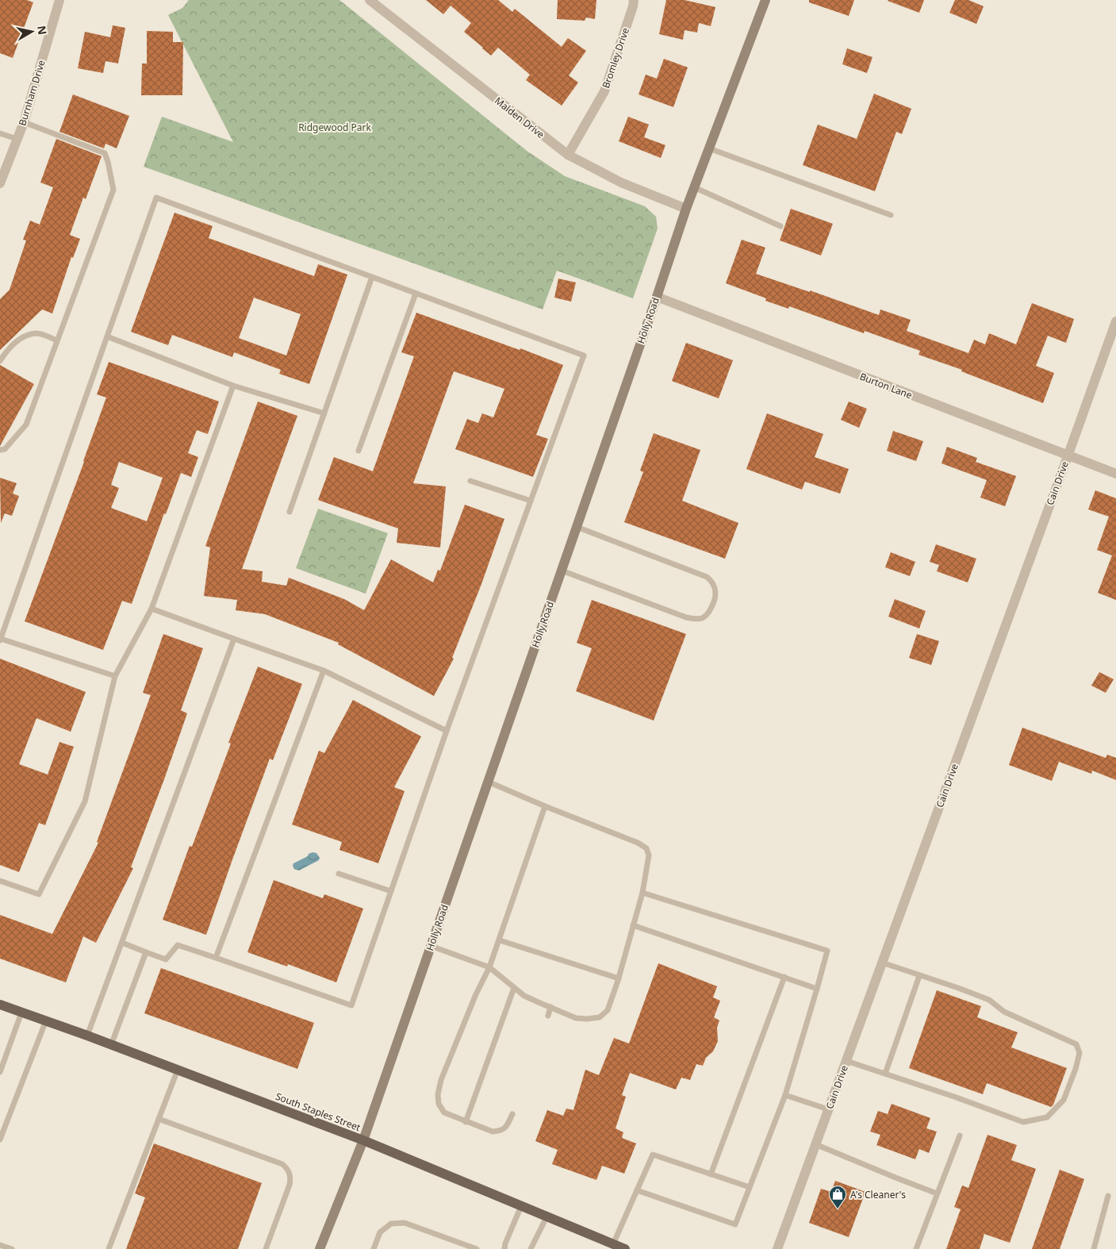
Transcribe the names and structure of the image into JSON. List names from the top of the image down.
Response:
{
  "streets": {
    "main road": ["Holly Road", "South Staples Street"],
    "street": [
      "Bromley Drive",
      "Burnham Drive",
      "Malden Drive",
      "Burton Lane",
      "Cain Drive"
    ]
  },
  "crossings": [
    ["Bromley Drive", "Malden Drive"],
    ["Malden Drive", "Holly Road"],
    ["Holly Road", "Burton Lane"],
    ["Holly Road", "South Staples Street"],
    ["Burton Lane", "Cain Drive"]
  ],
  "parks": ["Ridgewood Park"],
  "places": {
    "shop": ["A's Cleaner's"]
  },
  "north": "right"
}
